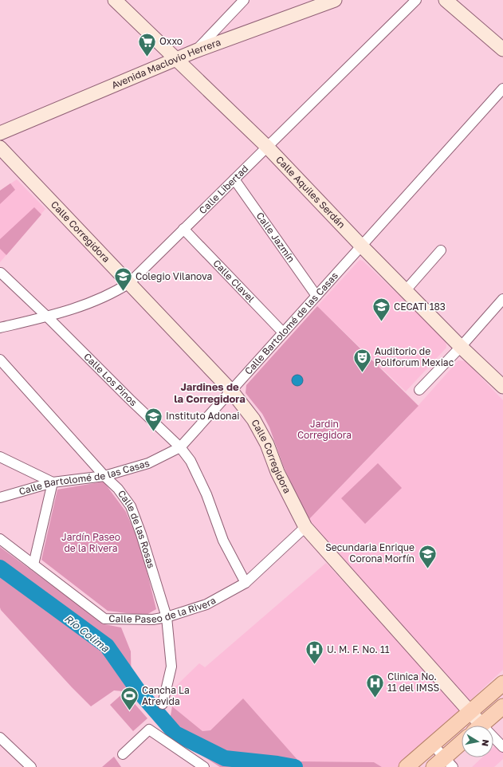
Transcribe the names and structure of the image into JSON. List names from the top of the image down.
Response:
{
  "streets": {
    "street": [
      "Avenida Maclovio Herrera",
      "Calle Libertad",
      "Calle Aquiles Serdán",
      "Calle Corregidora",
      "Calle Jazmín",
      "Calle Clavel",
      "Calle Bartolomé de las Casas",
      "Calle Los Pinos",
      "Calle de las Rosas",
      "Calle Paseo de la Rivera"
    ]
  },
  "crossings": [
    ["Avenida Maclovio Herrera", "Calle Aquiles Serdán"],
    ["Calle Libertad", "Calle Aquiles Serdán"],
    ["Calle Libertad", "Calle Corregidora"],
    ["Calle Libertad", "Calle Jazmín"],
    ["Calle Libertad", "Calle Clavel"],
    ["Calle Libertad", "Calle Los Pinos"],
    ["Calle Aquiles Serdán", "Calle Bartolomé de las Casas"],
    ["Calle Corregidora", "Calle Bartolomé de las Casas"],
    ["Calle Corregidora", "Calle Paseo de la Rivera"],
    ["Calle Jazmín", "Calle Bartolomé de las Casas"],
    ["Calle Clavel", "Calle Bartolomé de las Casas"],
    ["Calle Bartolomé de las Casas", "Calle Los Pinos"],
    ["Calle Bartolomé de las Casas", "Calle de las Rosas"],
    ["Calle Los Pinos", "Calle Paseo de la Rivera"],
    ["Calle de las Rosas", "Calle Paseo de la Rivera"]
  ],
  "districts": ["Jardines de la Corregidora"],
  "water": ["Río Colima"],
  "parks": ["Jardin Corregidora", "Jardín Paseo de la Rivera"],
  "places": {
    "supermarket": ["Oxxo"],
    "school or university": [
      "Colegio Vilanova",
      "CECATI 183",
      "Instituto Adonai",
      "Secundaria Enrique Corona Morfín"
    ],
    "theatre": ["Auditorio de Poliforum Mexiac"],
    "hospital": ["U. M. F. No. 11", "Clinica No. 11 del IMSS"],
    "sports": ["Cancha La Atrevida"]
  },
  "north": "right"
}
